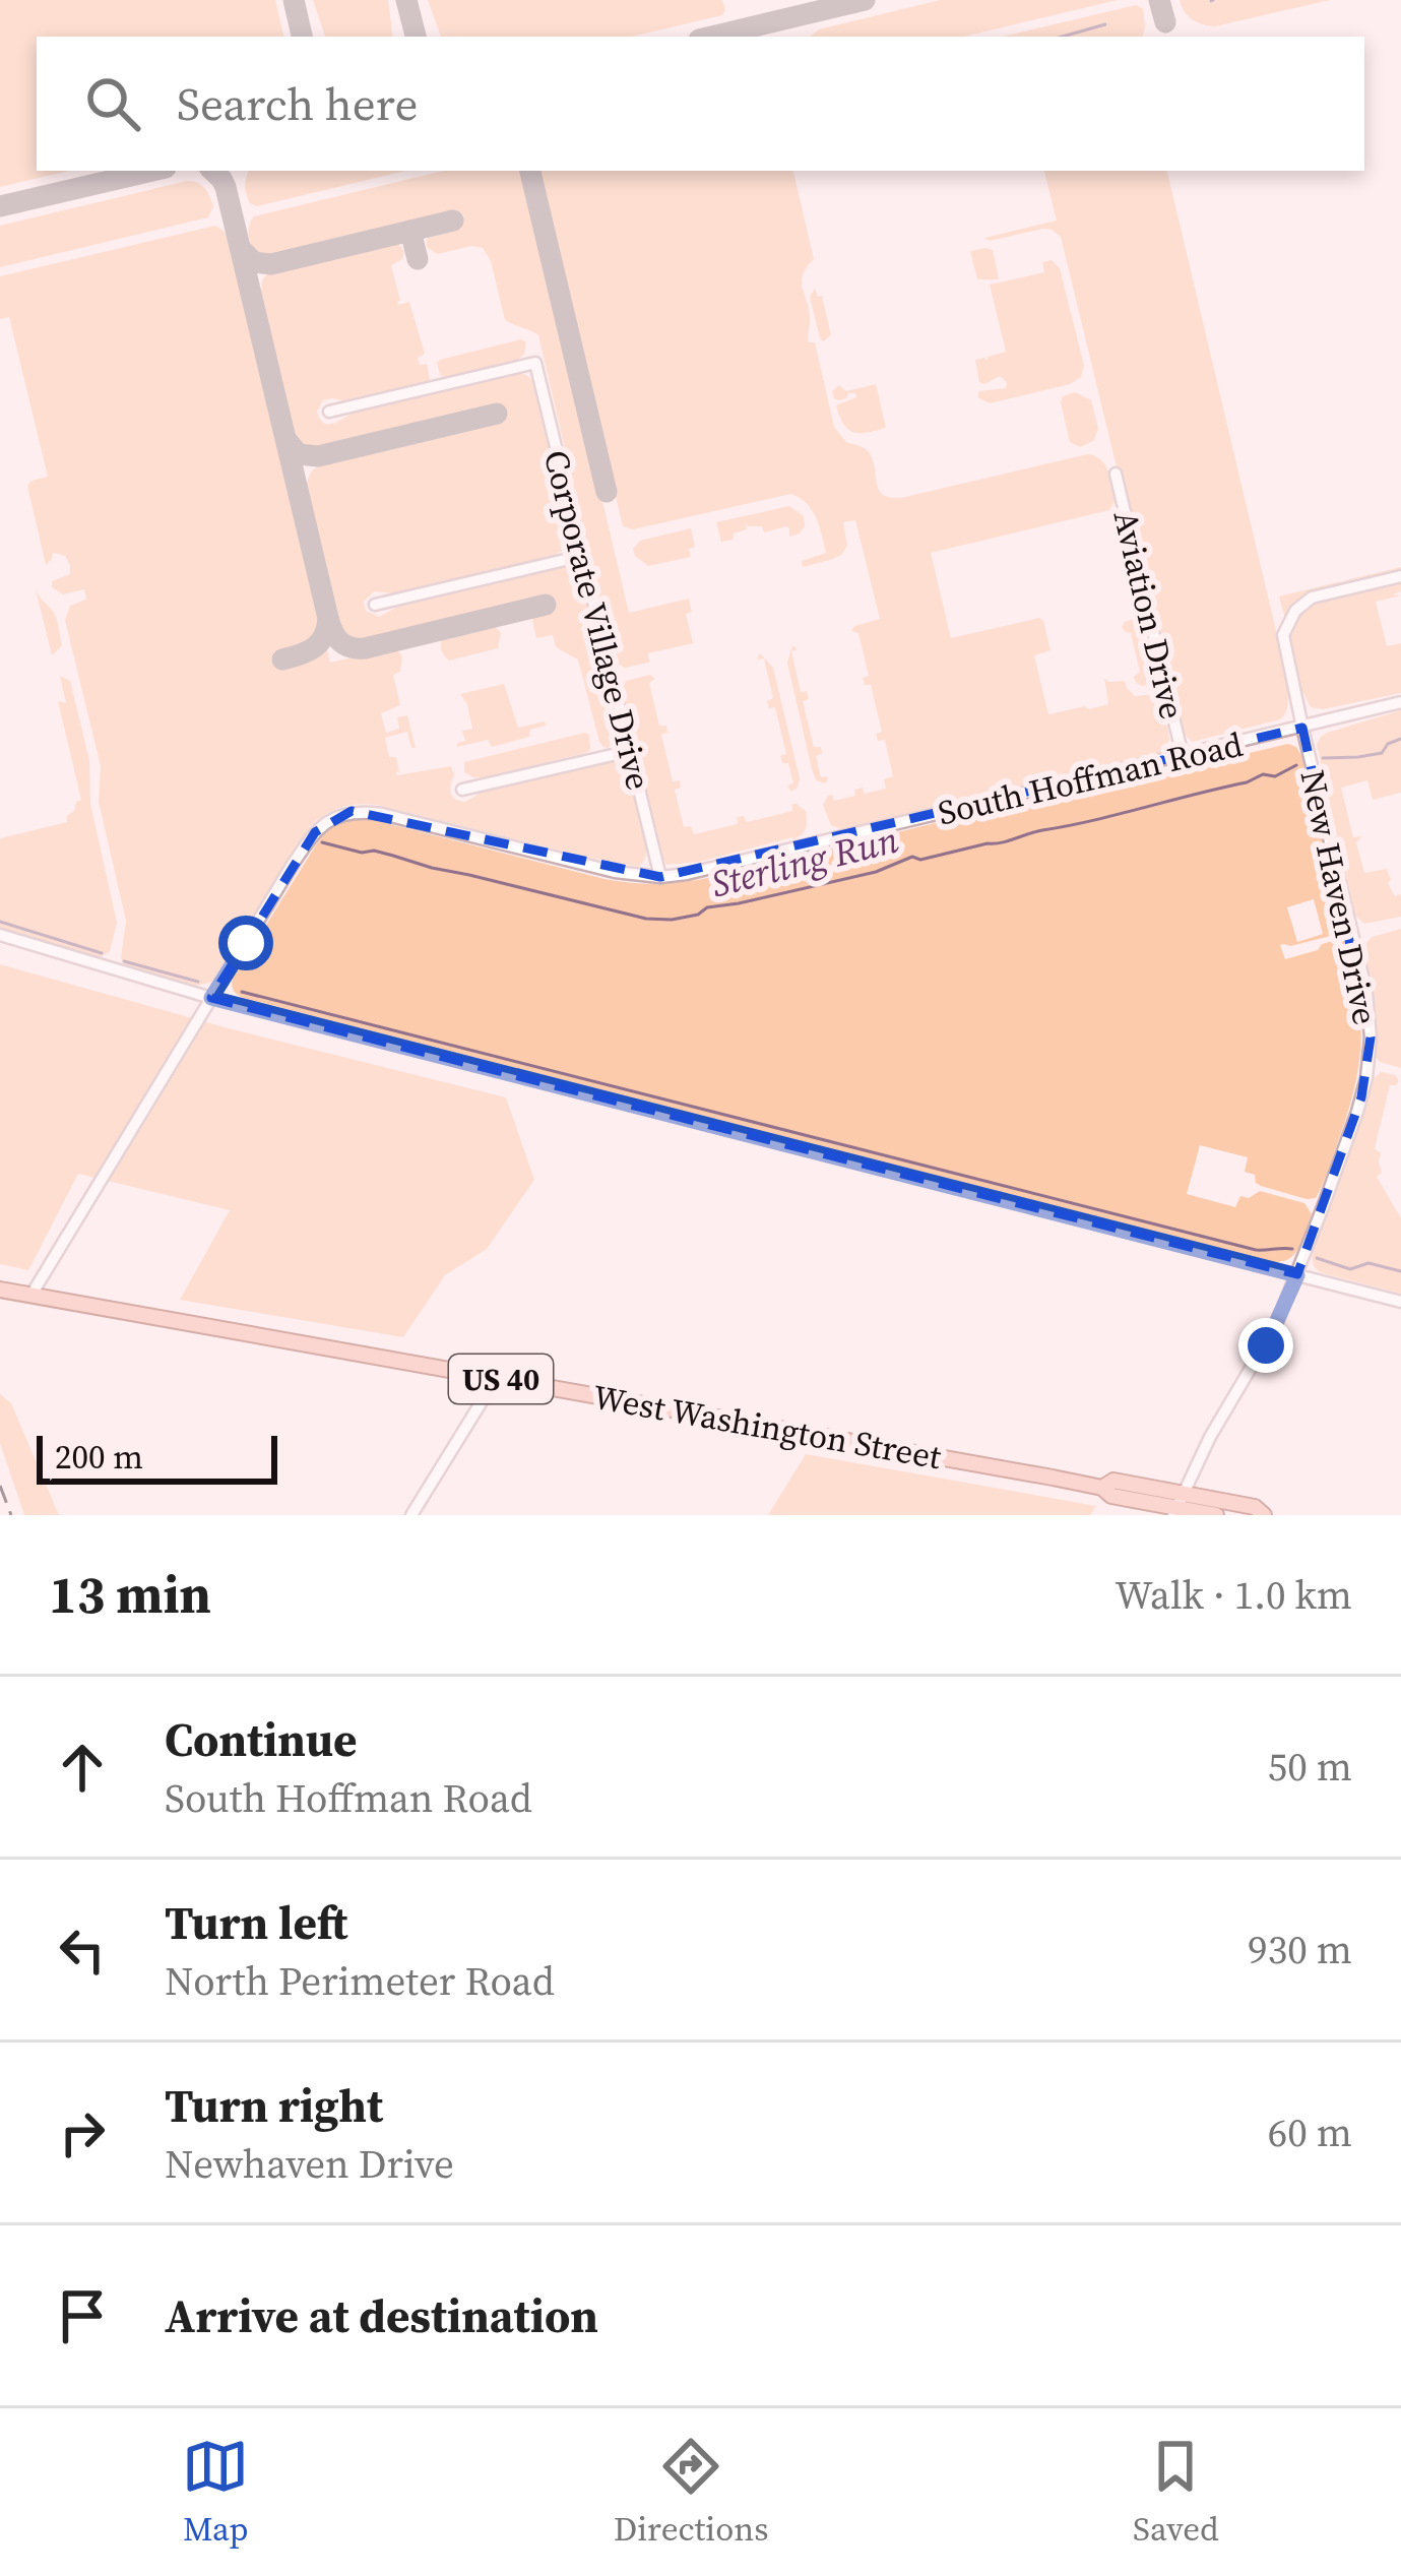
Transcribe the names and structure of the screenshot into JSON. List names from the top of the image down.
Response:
{
  "streets": {
    "main road": ["US 40", "West Washington Street"],
    "street": [
      "Aviation Drive",
      "Corporate Village Drive",
      "South Hoffman Road",
      "New Haven Drive"
    ]
  },
  "crossings": [
    ["Aviation Drive", "South Hoffman Road"],
    ["Corporate Village Drive", "South Hoffman Road"],
    ["South Hoffman Road", "New Haven Drive"],
    ["South Hoffman Road", "West Washington Street"],
    ["New Haven Drive", "West Washington Street"]
  ],
  "water": ["Sterling Run"],
  "scale_bar": "200 m",
  "page": {
    "search": "Search here",
    "scale": "200 m",
    "heading": ["13 min", "Walk · 1.0 km"],
    "list": [
      ["Continue", "South Hoffman Road", "50 m"],
      ["Turn left", "North Perimeter Road", "930 m"],
      ["Turn right", "Newhaven Drive", "60 m"],
      "Arrive at destination"
    ],
    "nav": ["Map", "Directions", "Saved"]
  }
}
